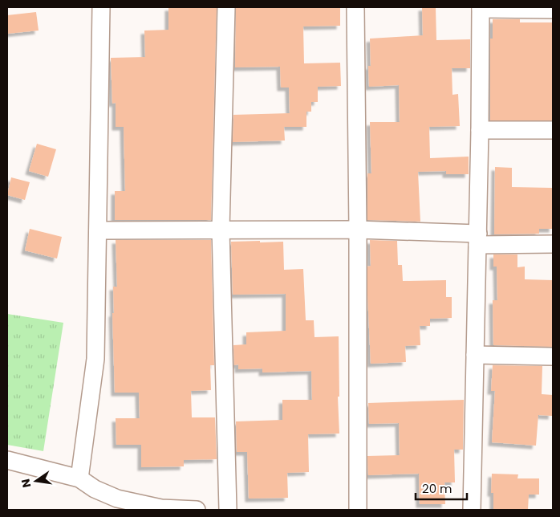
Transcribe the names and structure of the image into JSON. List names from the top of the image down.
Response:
{
  "scale_bar": "20 m",
  "north": "left"
}
